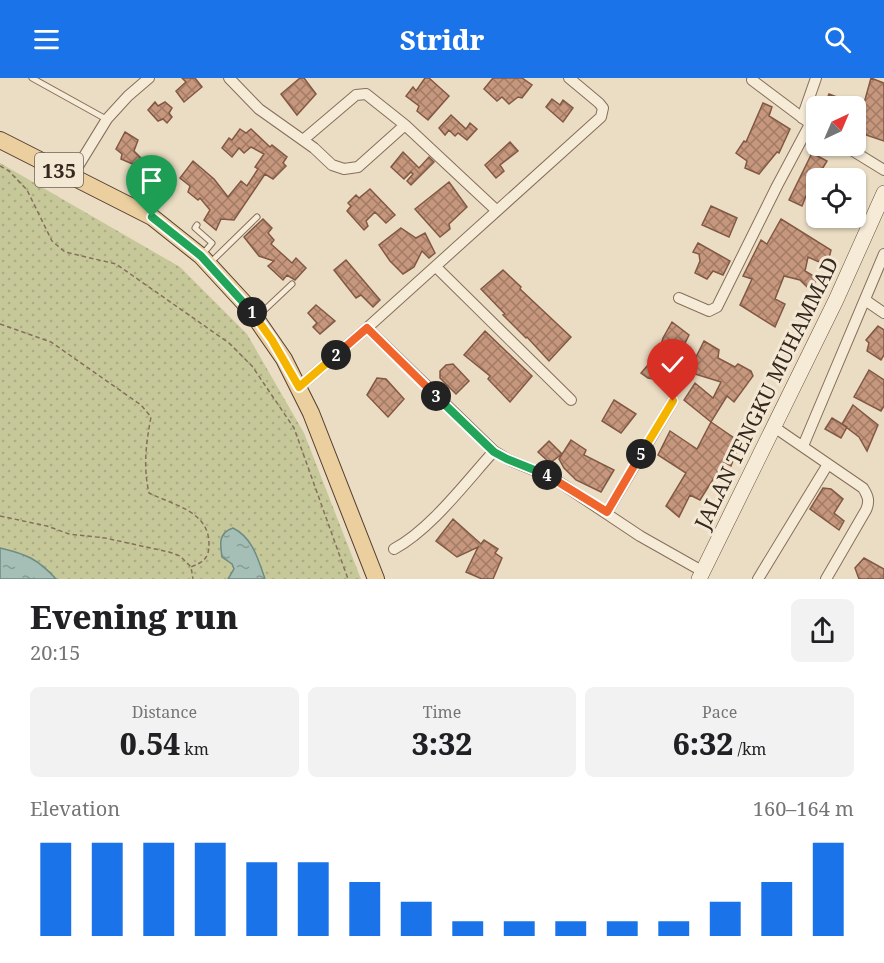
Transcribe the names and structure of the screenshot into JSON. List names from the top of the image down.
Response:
{
  "streets": {
    "main road": ["135", "JALAN TENGKU MUHAMMAD"]
  },
  "north": "top right",
  "page": {
    "header": "Stridr",
    "pins": [
      "1",
      "2",
      "3",
      "5",
      "4"
    ],
    "heading": ["Evening run", "20:15"],
    "stats": [
      ["Distance", "0.54 km"],
      ["Time", "3:32"],
      ["Pace", "6:32 /km"]
    ],
    "chart": ["Elevation", "160–164 m"]
  }
}
